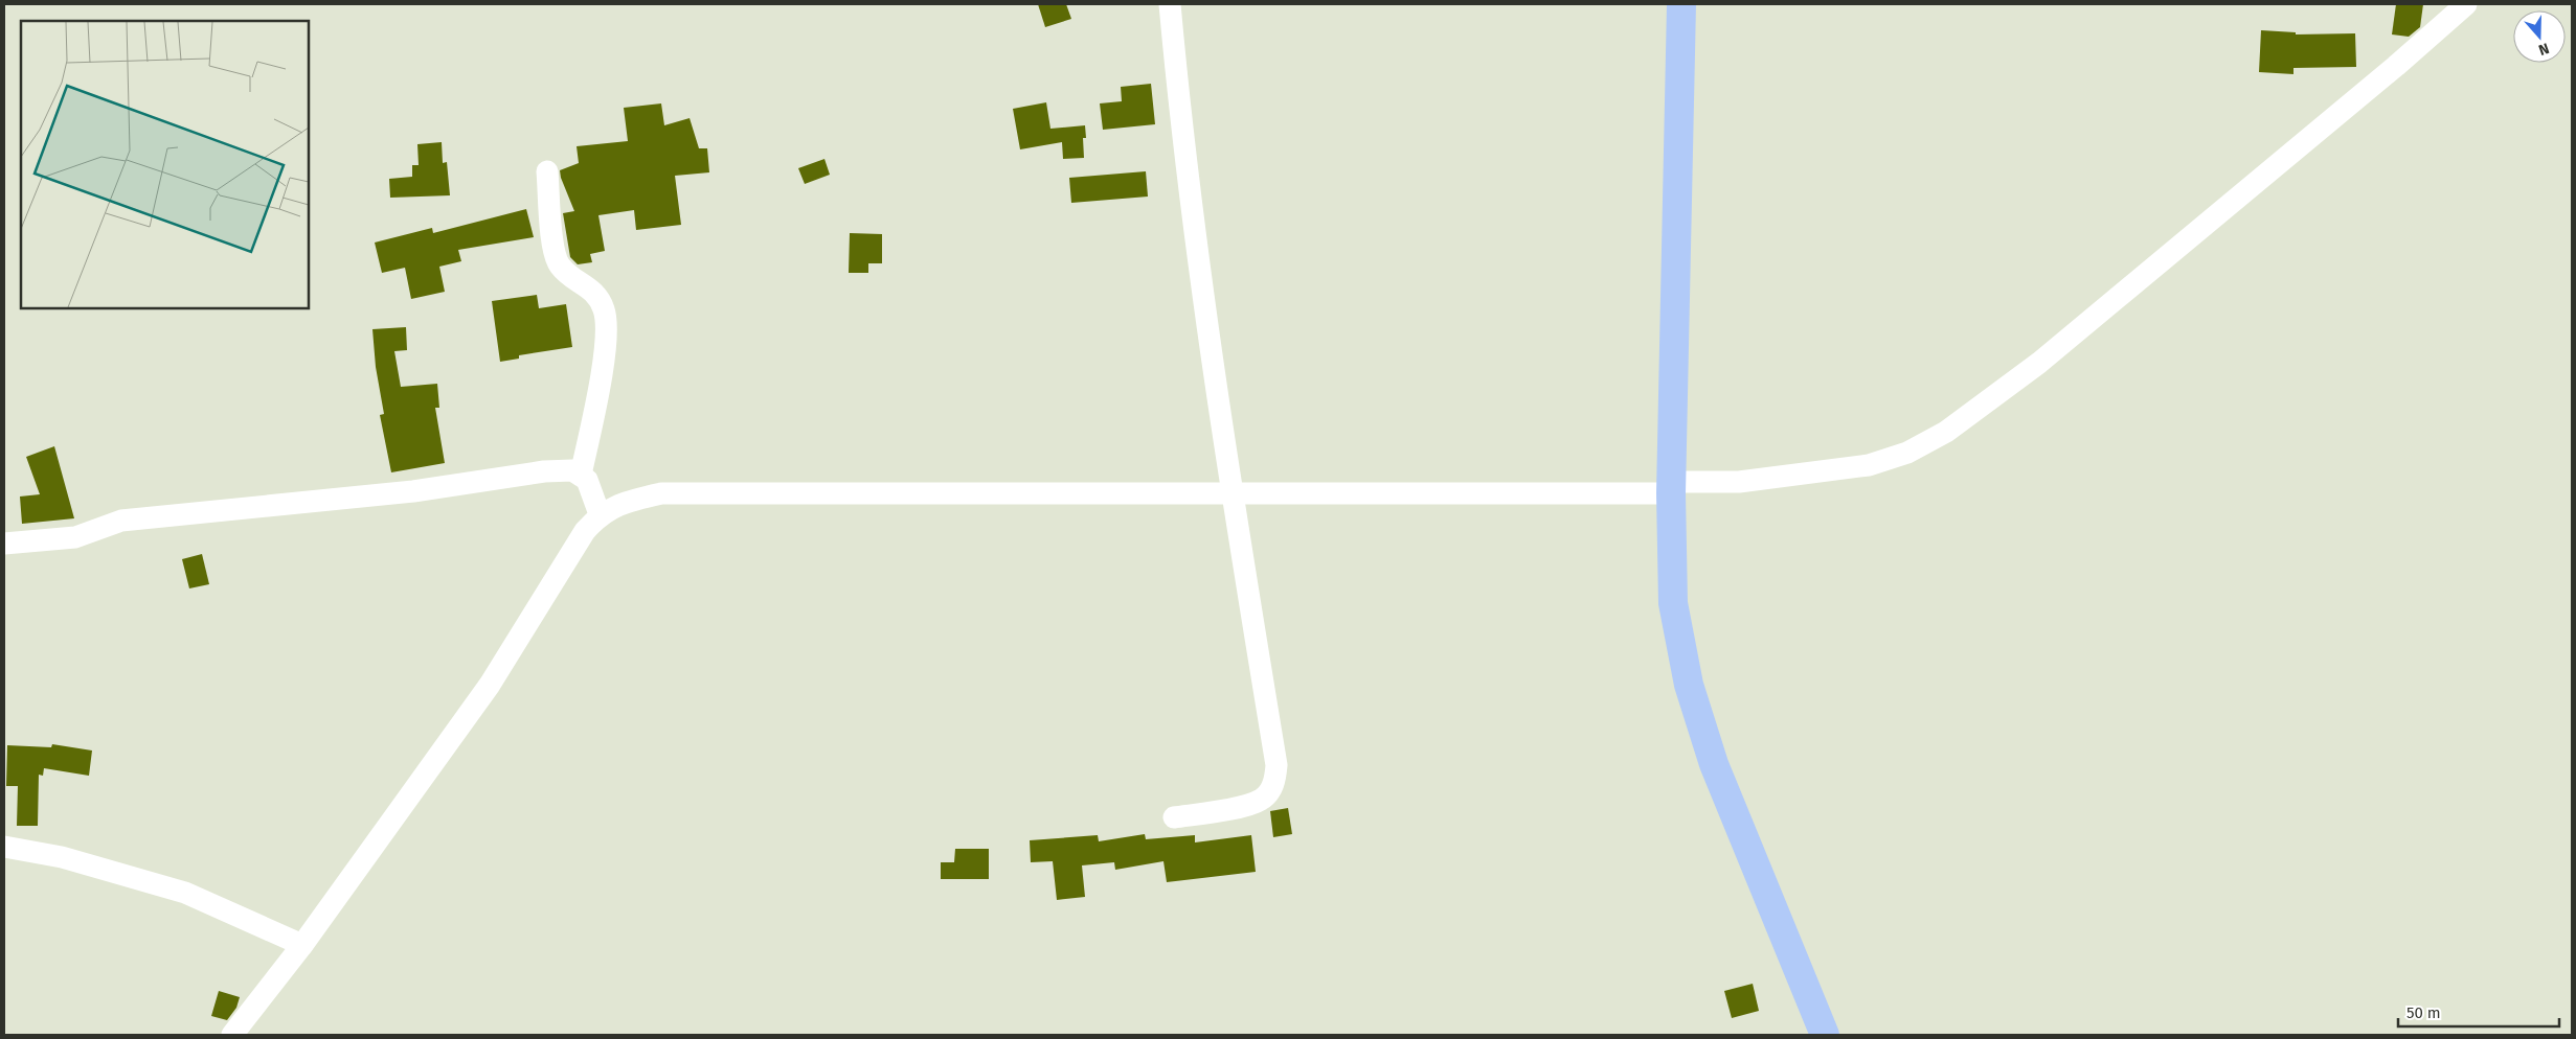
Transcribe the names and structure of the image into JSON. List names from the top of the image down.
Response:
{
  "scale_bar": "50 m",
  "north": "bottom"
}
